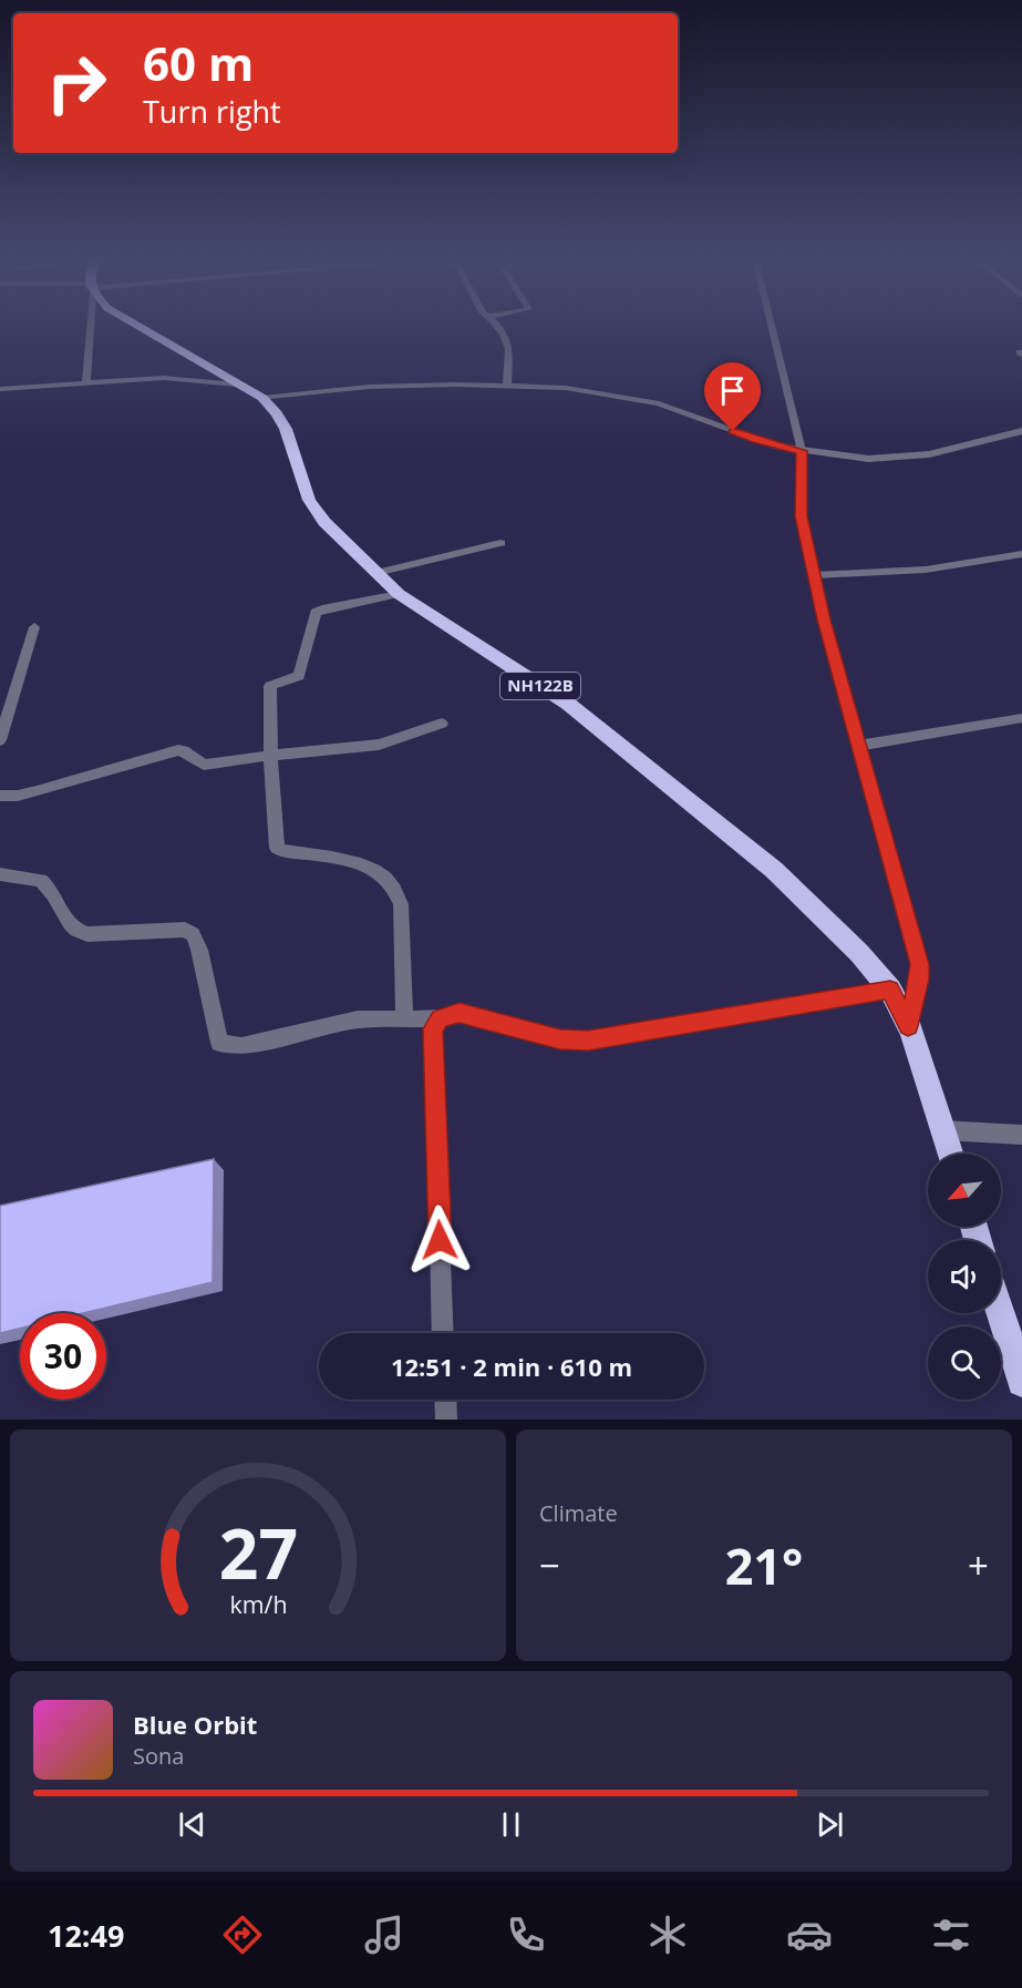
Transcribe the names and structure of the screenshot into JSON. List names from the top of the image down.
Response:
{
  "streets": {
    "highway": ["NH122B"]
  },
  "north": "bottom left",
  "page": {
    "turn": ["60 m", "Turn right"],
    "limit": "30",
    "trip": "12:51 · 2 min · 610 m",
    "tile": "Climate",
    "heat": ["−", "21°", "+"],
    "song": ["Blue Orbit", "Sona"],
    "tabs": "12:49",
    "gauge": ["27", "km/h"]
  }
}
